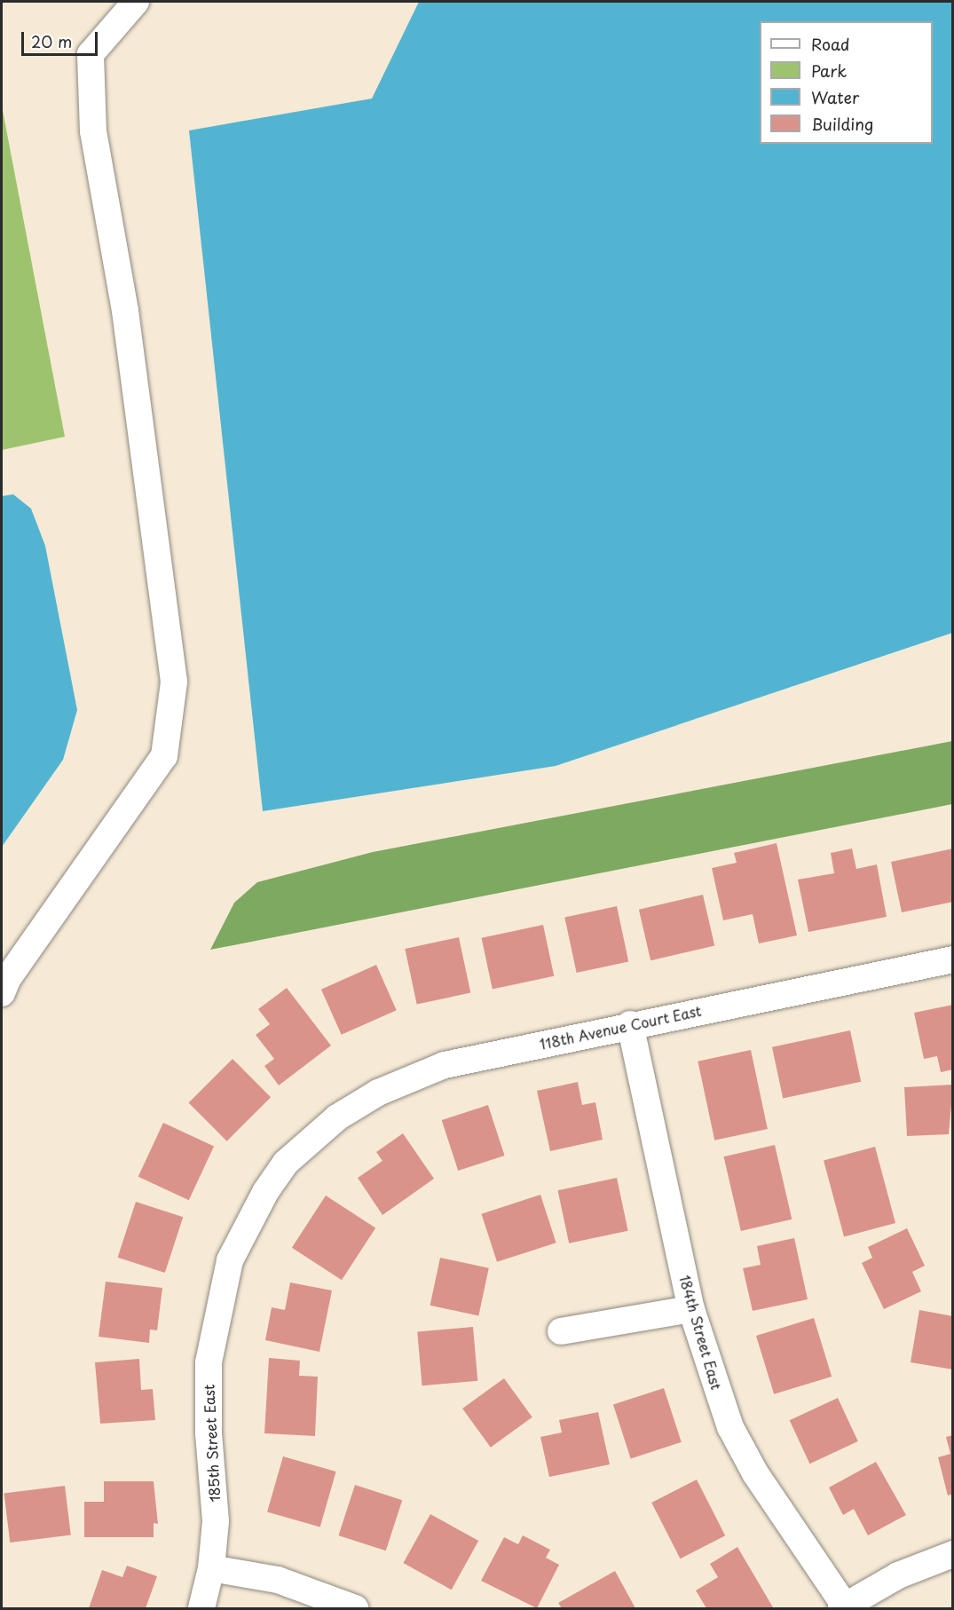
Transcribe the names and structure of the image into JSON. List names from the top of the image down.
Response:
{
  "streets": {
    "street": ["118th Avenue Court East", "184th Street East", "185th Street East"]
  },
  "crossings": [
    ["118th Avenue Court East", "184th Street East"],
    ["118th Avenue Court East", "185th Street East"]
  ],
  "legend": [
    "Road",
    "Park",
    "Water",
    "Building"
  ],
  "scale_bar": "20 m"
}
